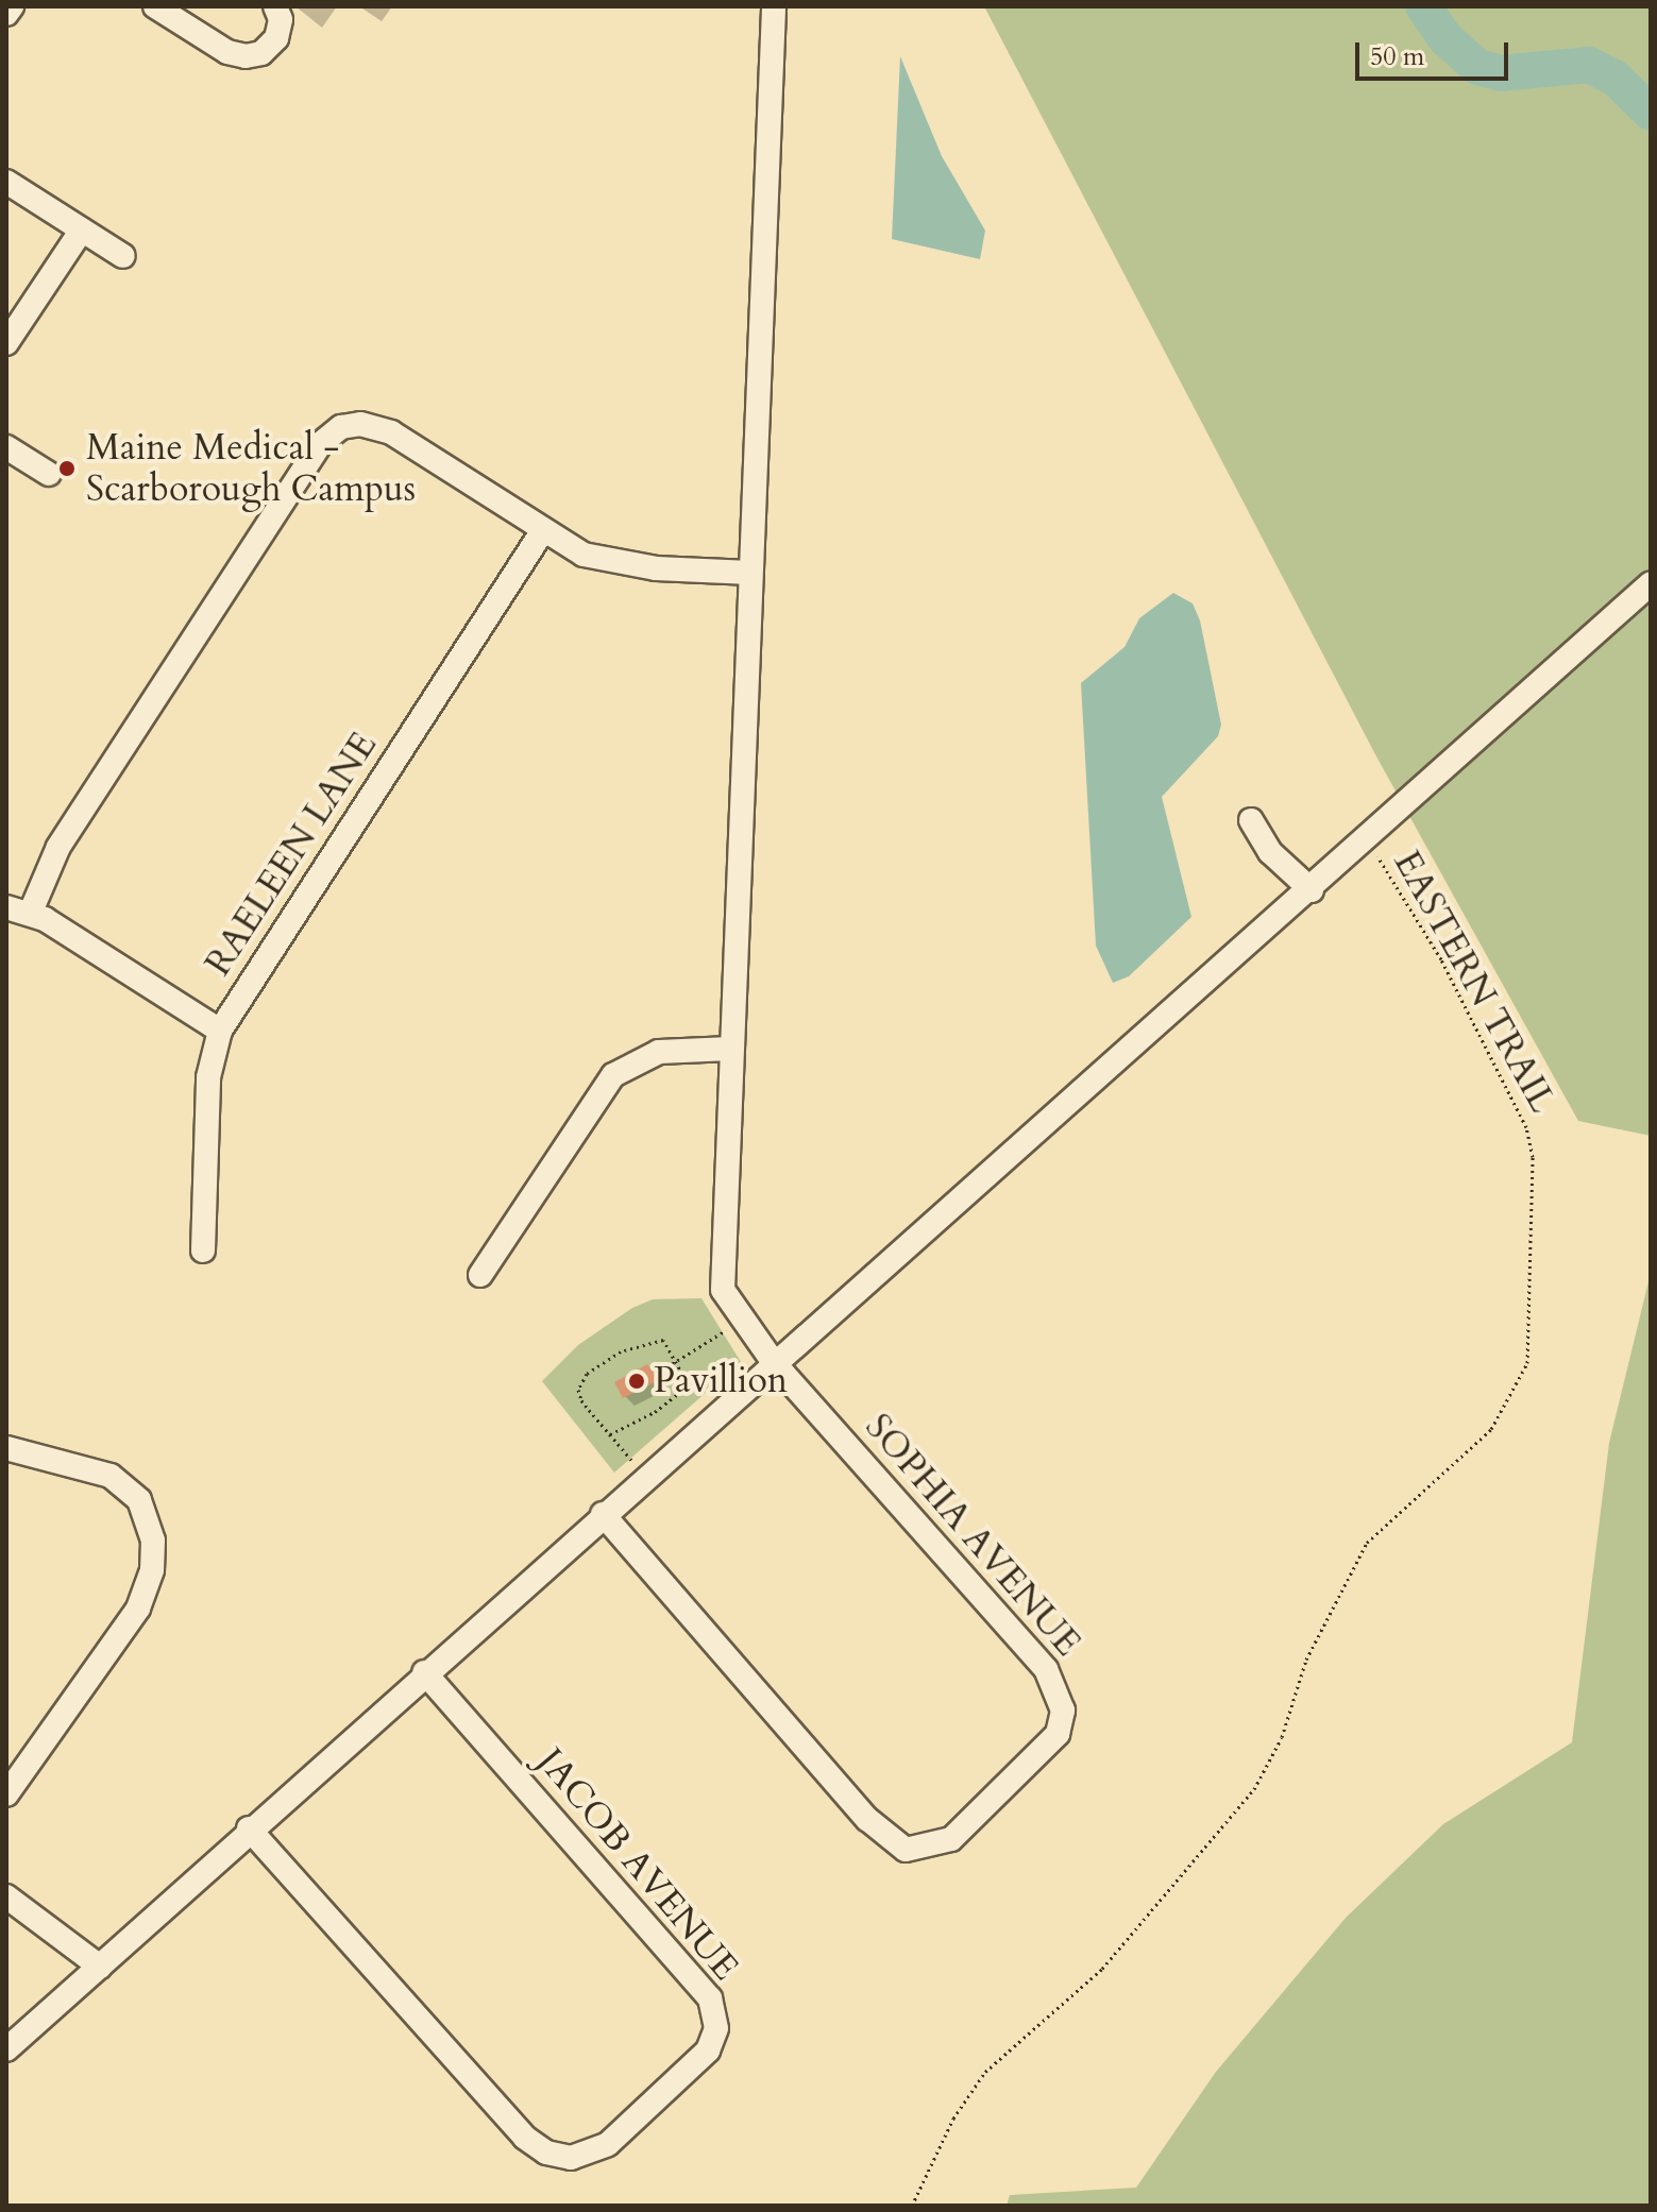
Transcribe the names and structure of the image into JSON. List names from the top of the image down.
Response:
{
  "streets": {
    "street": ["RAELEEN LANE", "SOPHIA AVENUE", "JACOB AVENUE"],
    "path": ["EASTERN TRAIL"]
  },
  "places": ["Maine Medical - Scarborough Campus", "Pavillion"],
  "scale_bar": "50 m"
}
